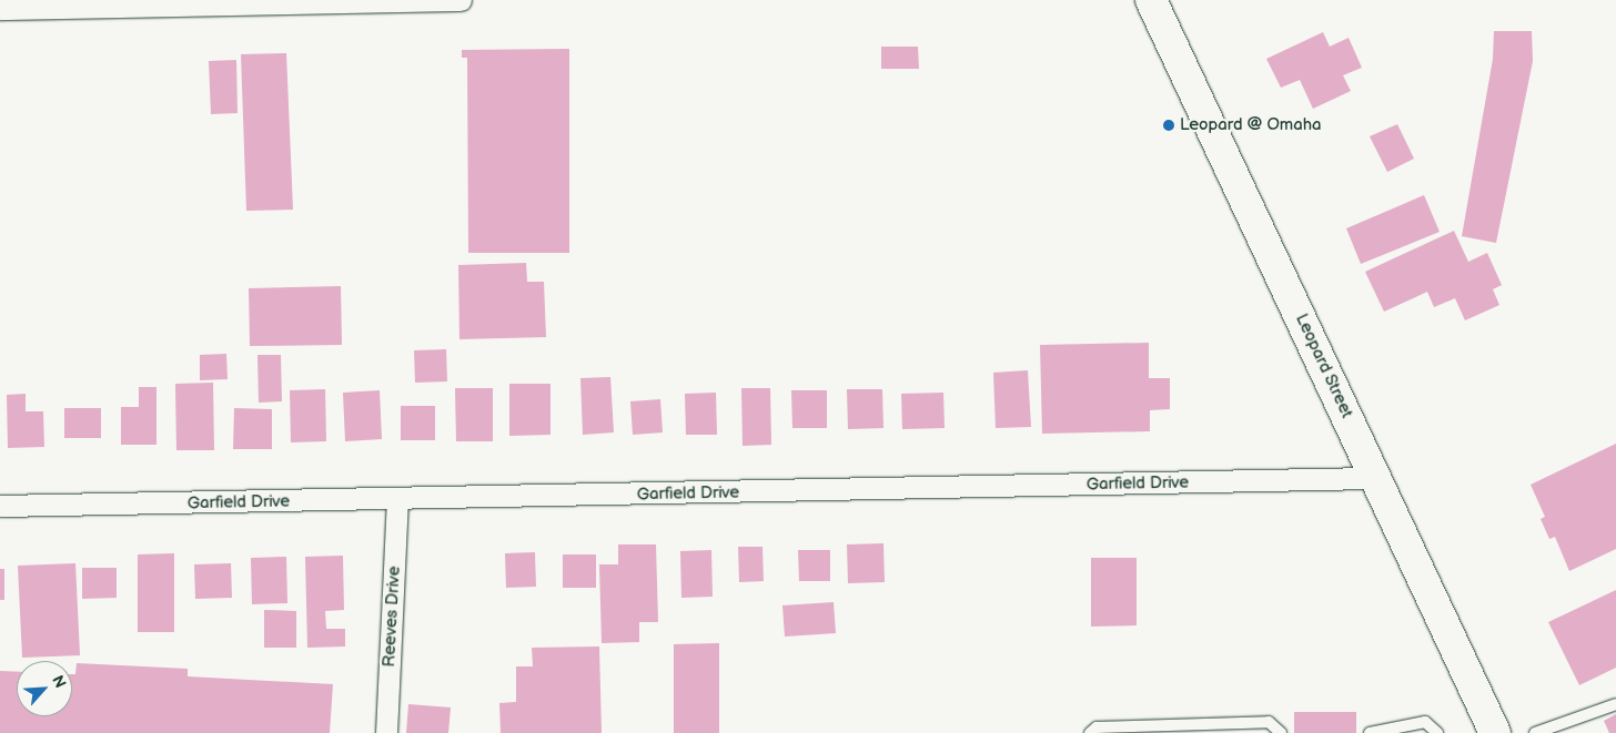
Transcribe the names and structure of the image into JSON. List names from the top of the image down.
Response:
{
  "streets": {
    "main road": ["Leopard Street"],
    "street": ["Garfield Drive", "Reeves Drive"]
  },
  "crossings": [
    ["Leopard Street", "Garfield Drive"],
    ["Garfield Drive", "Reeves Drive"]
  ],
  "places": ["Leopard @ Omaha"],
  "north": "top right"
}
